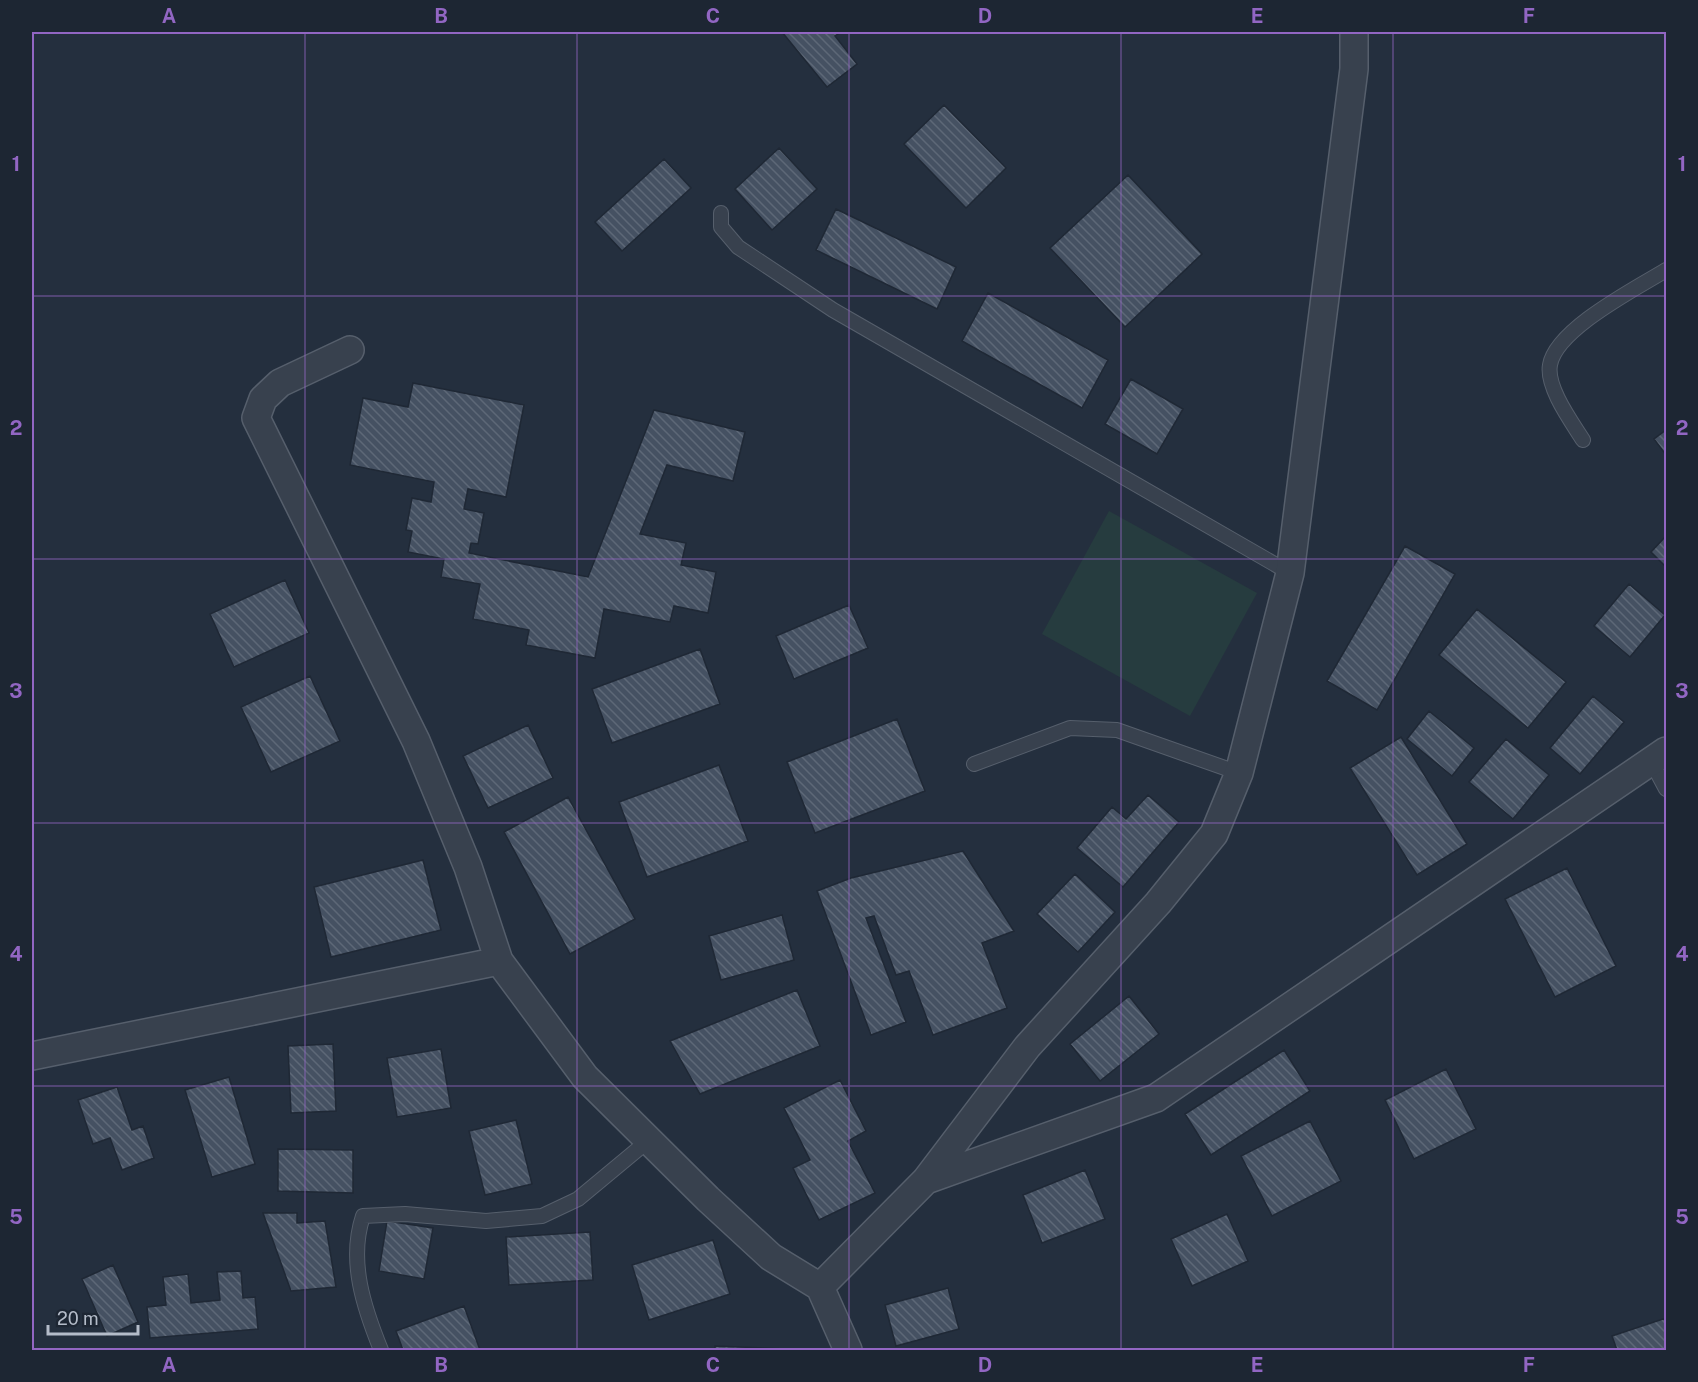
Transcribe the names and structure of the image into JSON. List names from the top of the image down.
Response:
{
  "scale_bar": "20 m",
  "grid": {
    "columns": [
      "A",
      "B",
      "C",
      "D",
      "E",
      "F"
    ],
    "rows": [
      "1",
      "2",
      "3",
      "4",
      "5"
    ]
  }
}
